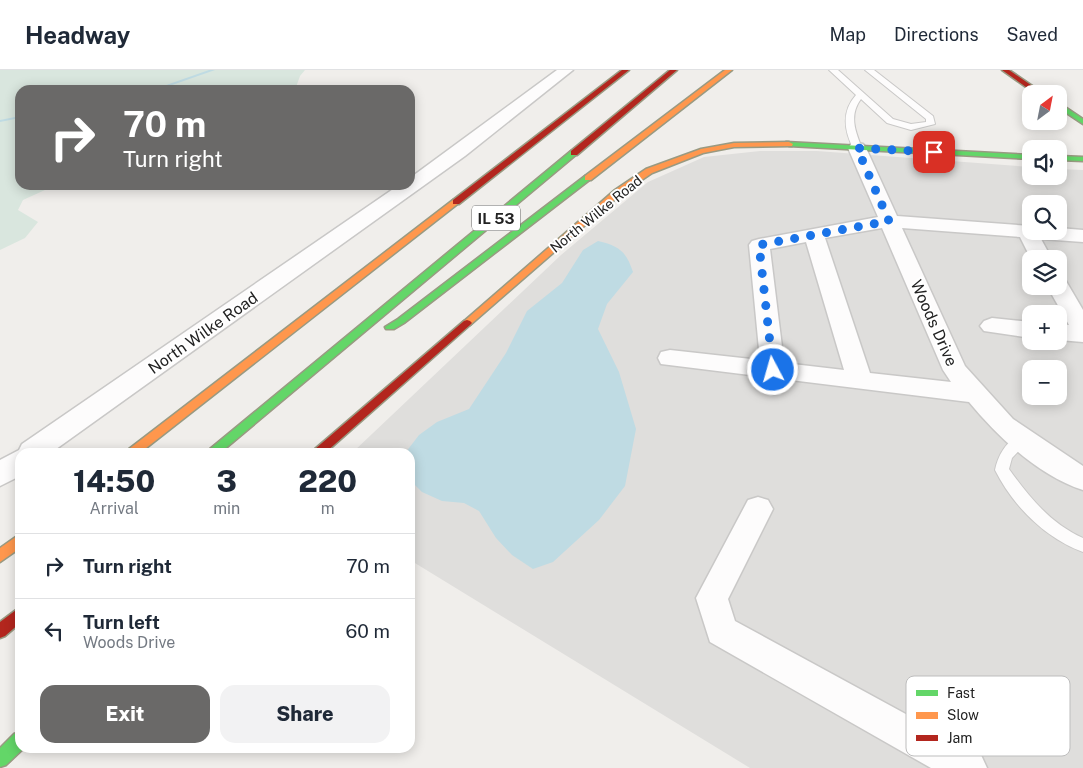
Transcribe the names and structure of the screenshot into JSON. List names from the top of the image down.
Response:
{
  "streets": {
    "main road": ["North Wilke Road", "IL 53"],
    "street": ["Woods Drive"]
  },
  "crossings": [
    ["North Wilke Road", "Woods Drive"]
  ],
  "legend": ["Fast", "Slow", "Jam"],
  "north": "top right",
  "page": {
    "header": "Headway",
    "nav": ["Map", "Directions", "Saved"],
    "map_buttons": ["+", "−"],
    "turn": ["70 m", "Turn right"],
    "eta": [
      "14:50",
      "Arrival",
      "3",
      "min",
      "220",
      "m"
    ],
    "list": [
      {
        "name": "Turn right",
        "value": "70 m"
      },
      {
        "name": "Turn left",
        "note": "Woods Drive",
        "value": "60 m"
      }
    ],
    "buttons": ["Exit", "Share"]
  }
}
